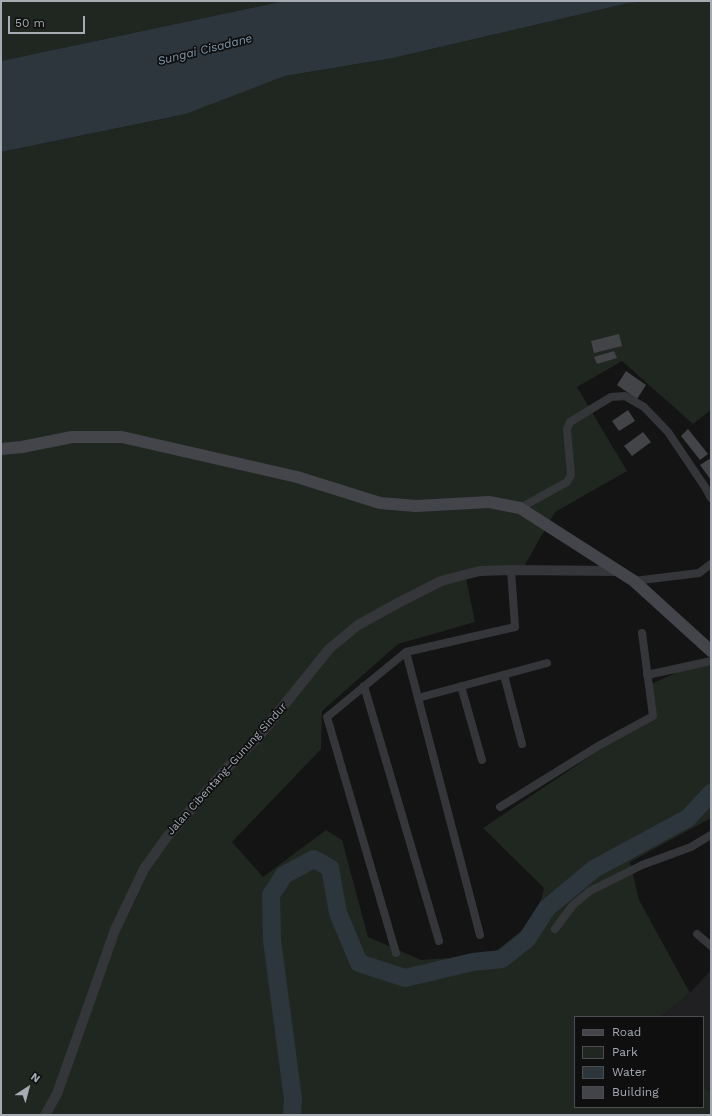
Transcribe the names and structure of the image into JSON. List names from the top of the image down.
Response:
{
  "streets": {
    "street": ["Jalan Cibentang–Gunung Sindur"]
  },
  "water": ["Sungai Cisadane"],
  "legend": [
    "Road",
    "Park",
    "Water",
    "Building"
  ],
  "scale_bar": "50 m",
  "north": "top right"
}
